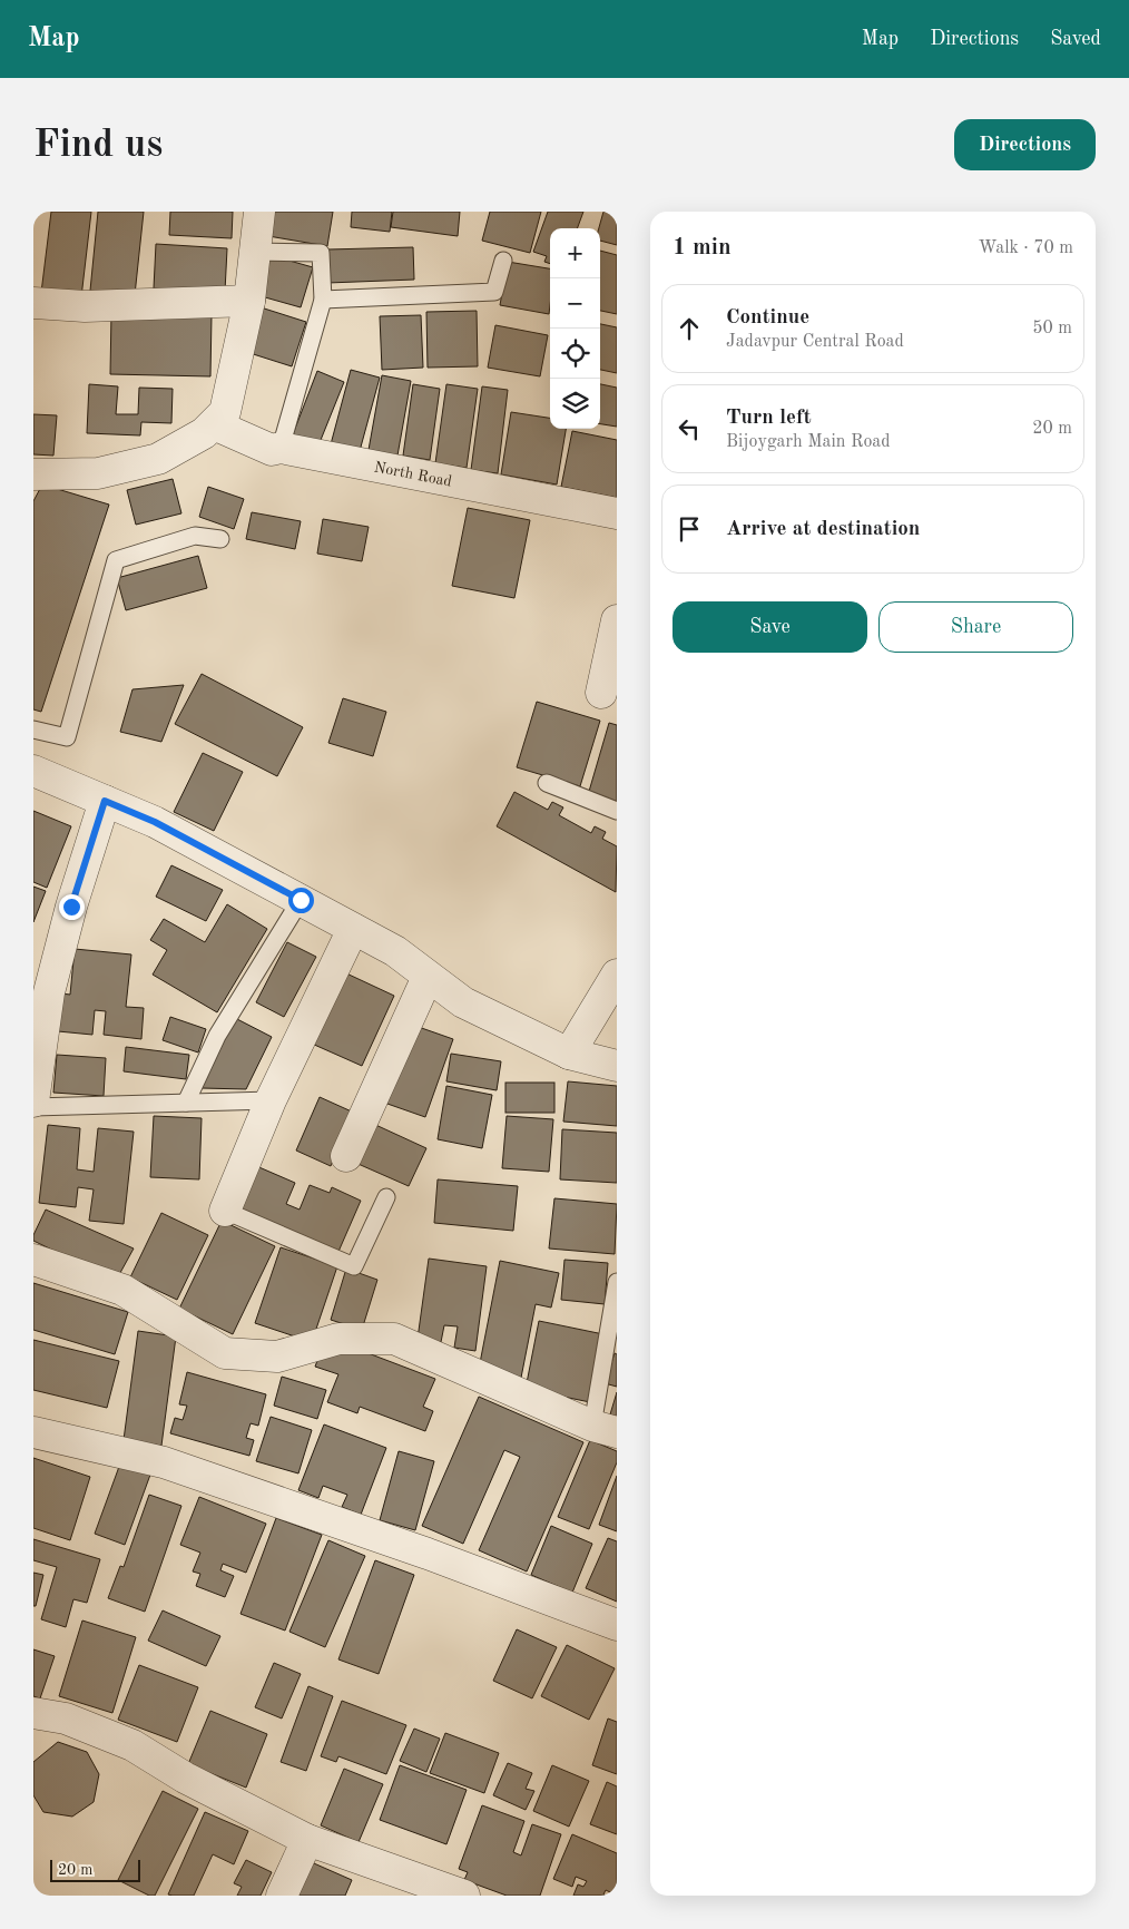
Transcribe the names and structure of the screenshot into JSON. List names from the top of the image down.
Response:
{
  "streets": {
    "street": ["North Road"]
  },
  "scale_bar": "20 m",
  "page": {
    "header": "Map",
    "nav": ["Map", "Directions", "Saved"],
    "buttons": [
      "Directions",
      ["Save", "Share"]
    ],
    "title": "Find us",
    "heading": ["1 min", "Walk · 70 m"],
    "map_buttons": ["+", "−"],
    "list": [
      ["Continue", "Jadavpur Central Road", "50 m"],
      ["Turn left", "Bijoygarh Main Road", "20 m"],
      "Arrive at destination"
    ],
    "scale": "20 m"
  }
}
